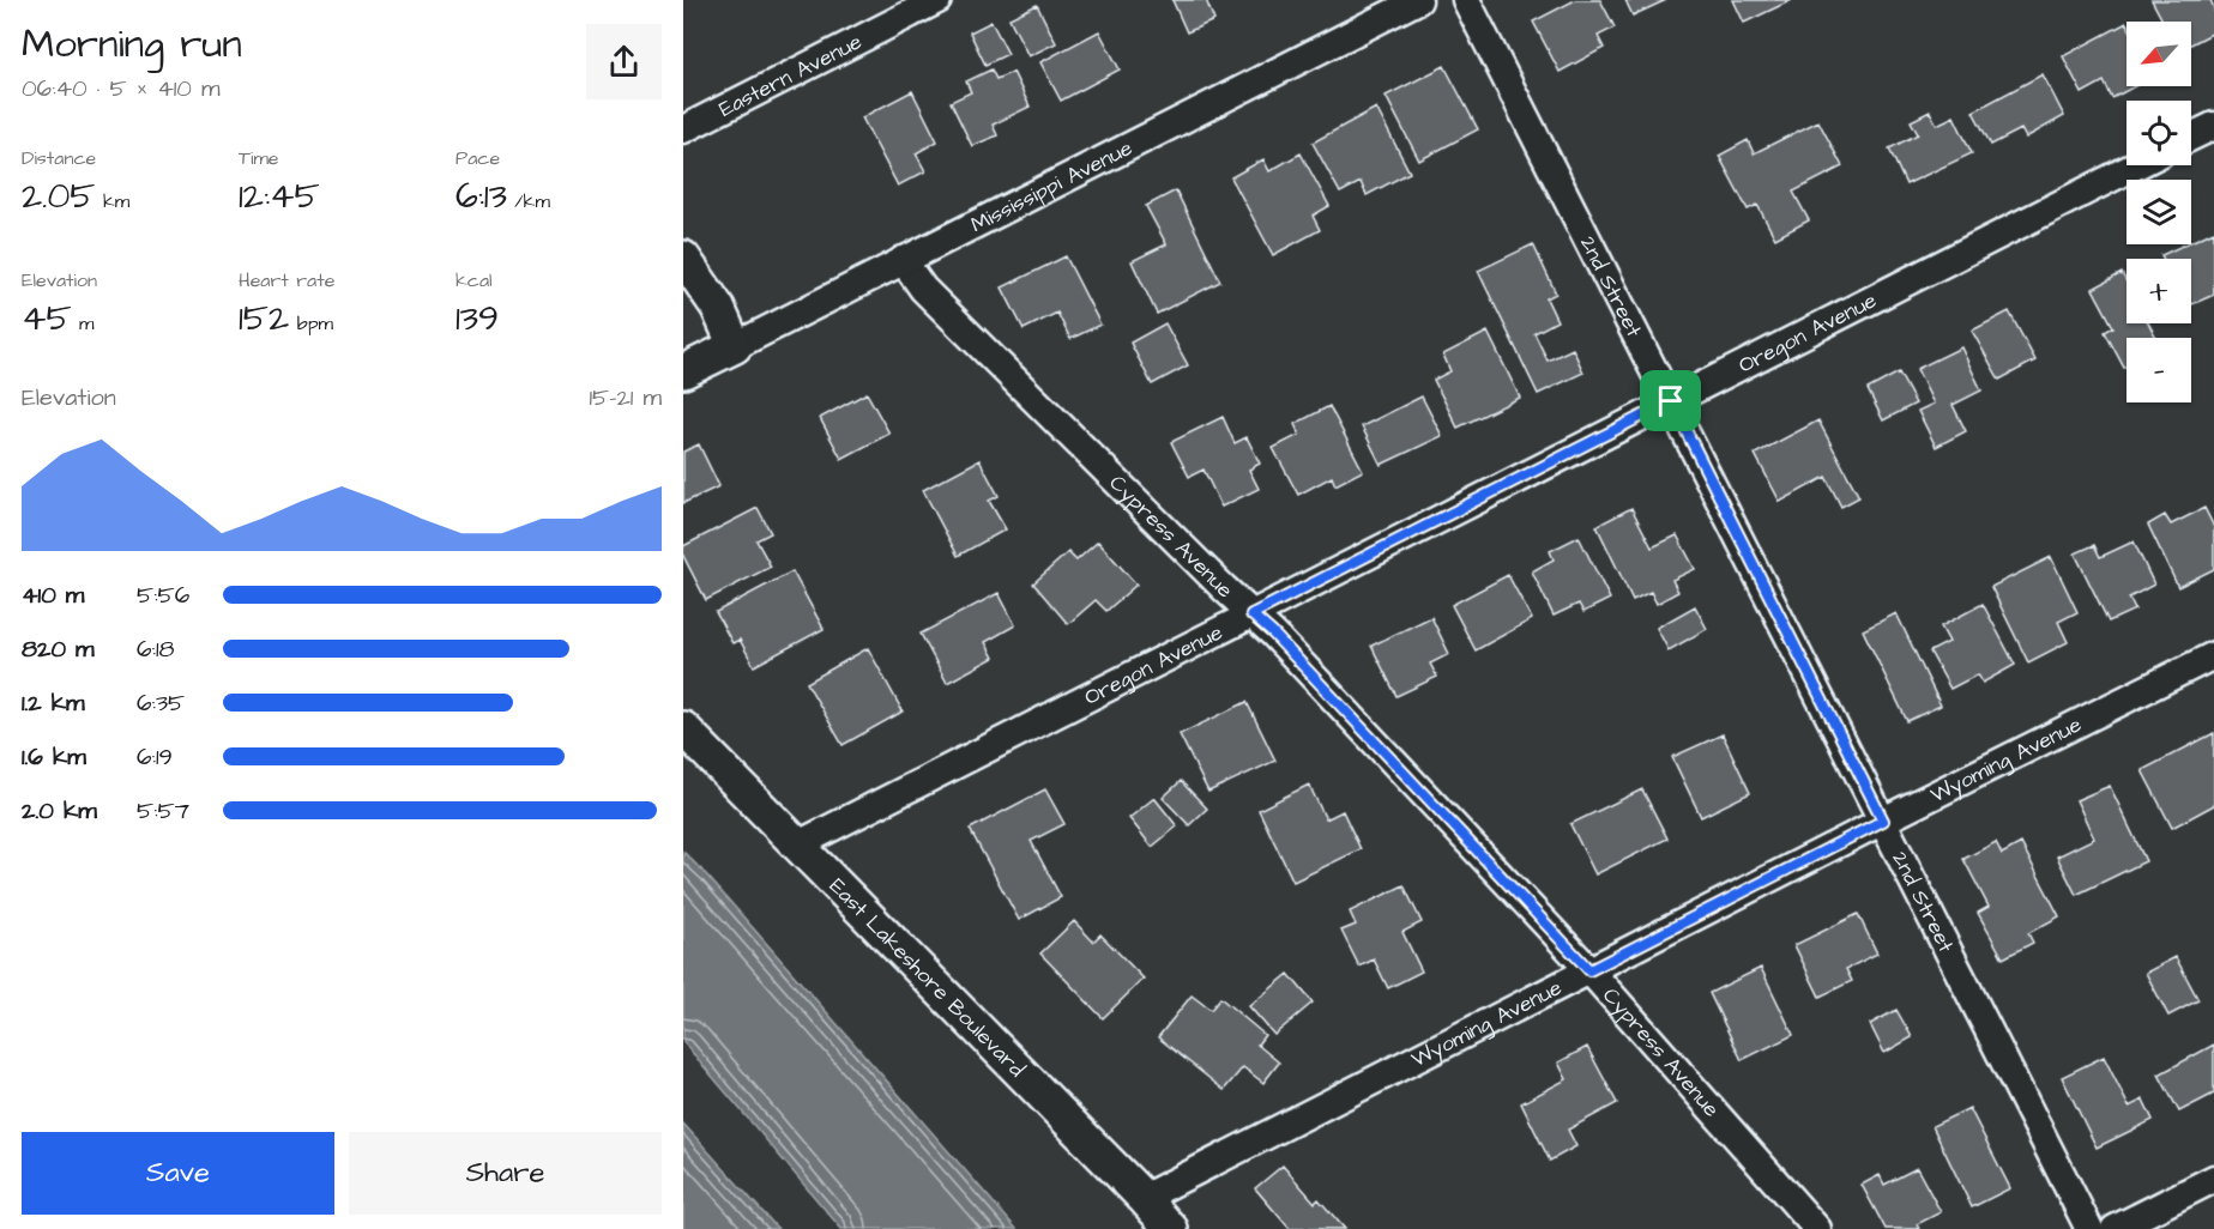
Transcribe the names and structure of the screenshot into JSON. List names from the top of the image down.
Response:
{
  "streets": {
    "street": [
      "Eastern Avenue",
      "Mississippi Avenue",
      "2nd Street",
      "Oregon Avenue",
      "Cypress Avenue",
      "Wyoming Avenue",
      "East Lakeshore Boulevard"
    ]
  },
  "crossings": [
    ["Mississippi Avenue", "Cypress Avenue"],
    ["2nd Street", "Oregon Avenue"],
    ["2nd Street", "Wyoming Avenue"],
    ["Oregon Avenue", "Cypress Avenue"],
    ["Oregon Avenue", "East Lakeshore Boulevard"],
    ["Cypress Avenue", "Wyoming Avenue"],
    ["Wyoming Avenue", "East Lakeshore Boulevard"]
  ],
  "north": "bottom left",
  "page": {
    "heading": ["Morning run", "06:40 · 5 × 410 m"],
    "map_buttons": ["+", "−"],
    "stats": [
      ["Distance", "2.05 km"],
      ["Time", "12:45"],
      ["Pace", "6:13 /km"],
      ["Elevation", "45 m"],
      ["Heart rate", "152 bpm"],
      ["kcal", "139"]
    ],
    "chart": ["Elevation", "15–21 m"],
    "list": [
      {
        "name": "410 m",
        "note": "5:56"
      },
      {
        "name": "820 m",
        "note": "6:18"
      },
      {
        "name": "1.2 km",
        "note": "6:35"
      },
      {
        "name": "1.6 km",
        "note": "6:19"
      },
      {
        "name": "2.0 km",
        "note": "5:57"
      }
    ],
    "buttons": ["Save", "Share"]
  }
}
